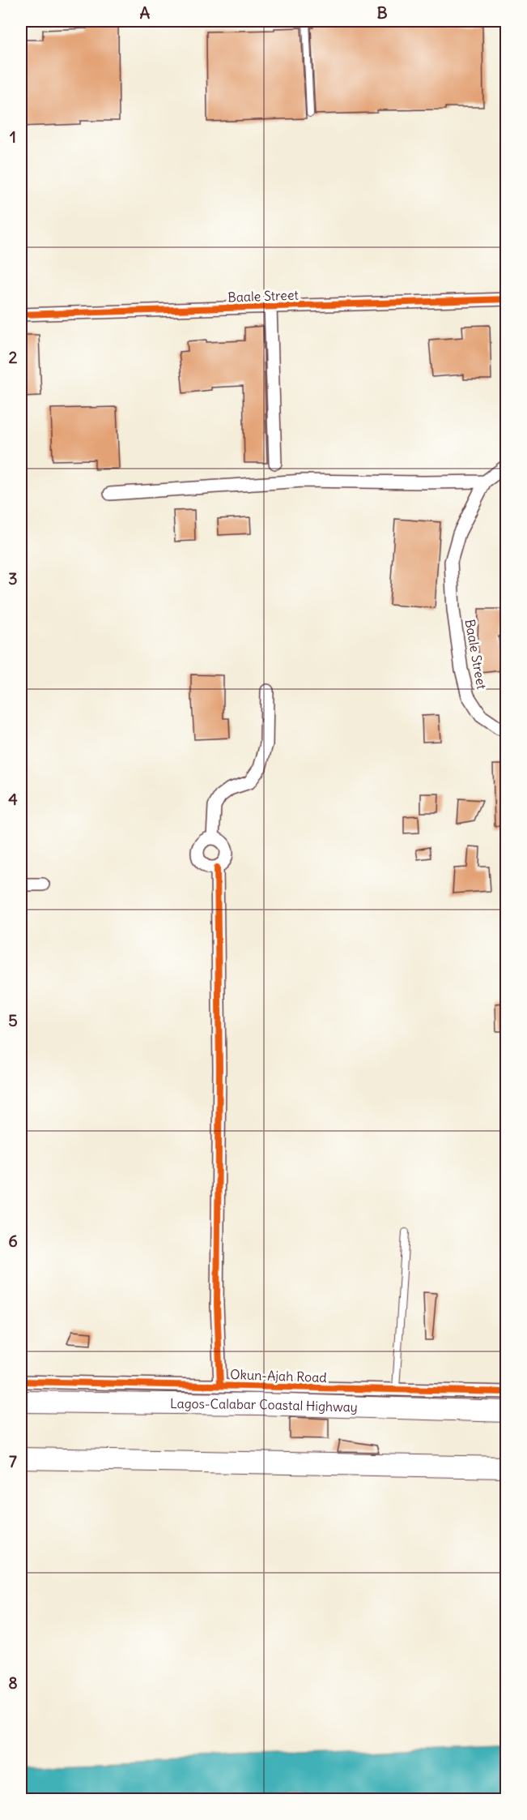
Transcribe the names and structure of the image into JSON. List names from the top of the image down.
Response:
{
  "streets": {
    "highway": ["Lagos-Calabar Coastal Highway"],
    "street": ["Baale Street", "Okun-Ajah Road"]
  },
  "grid": {
    "columns": ["A", "B"],
    "rows": [
      "1",
      "2",
      "3",
      "4",
      "5",
      "6",
      "7",
      "8"
    ]
  }
}
